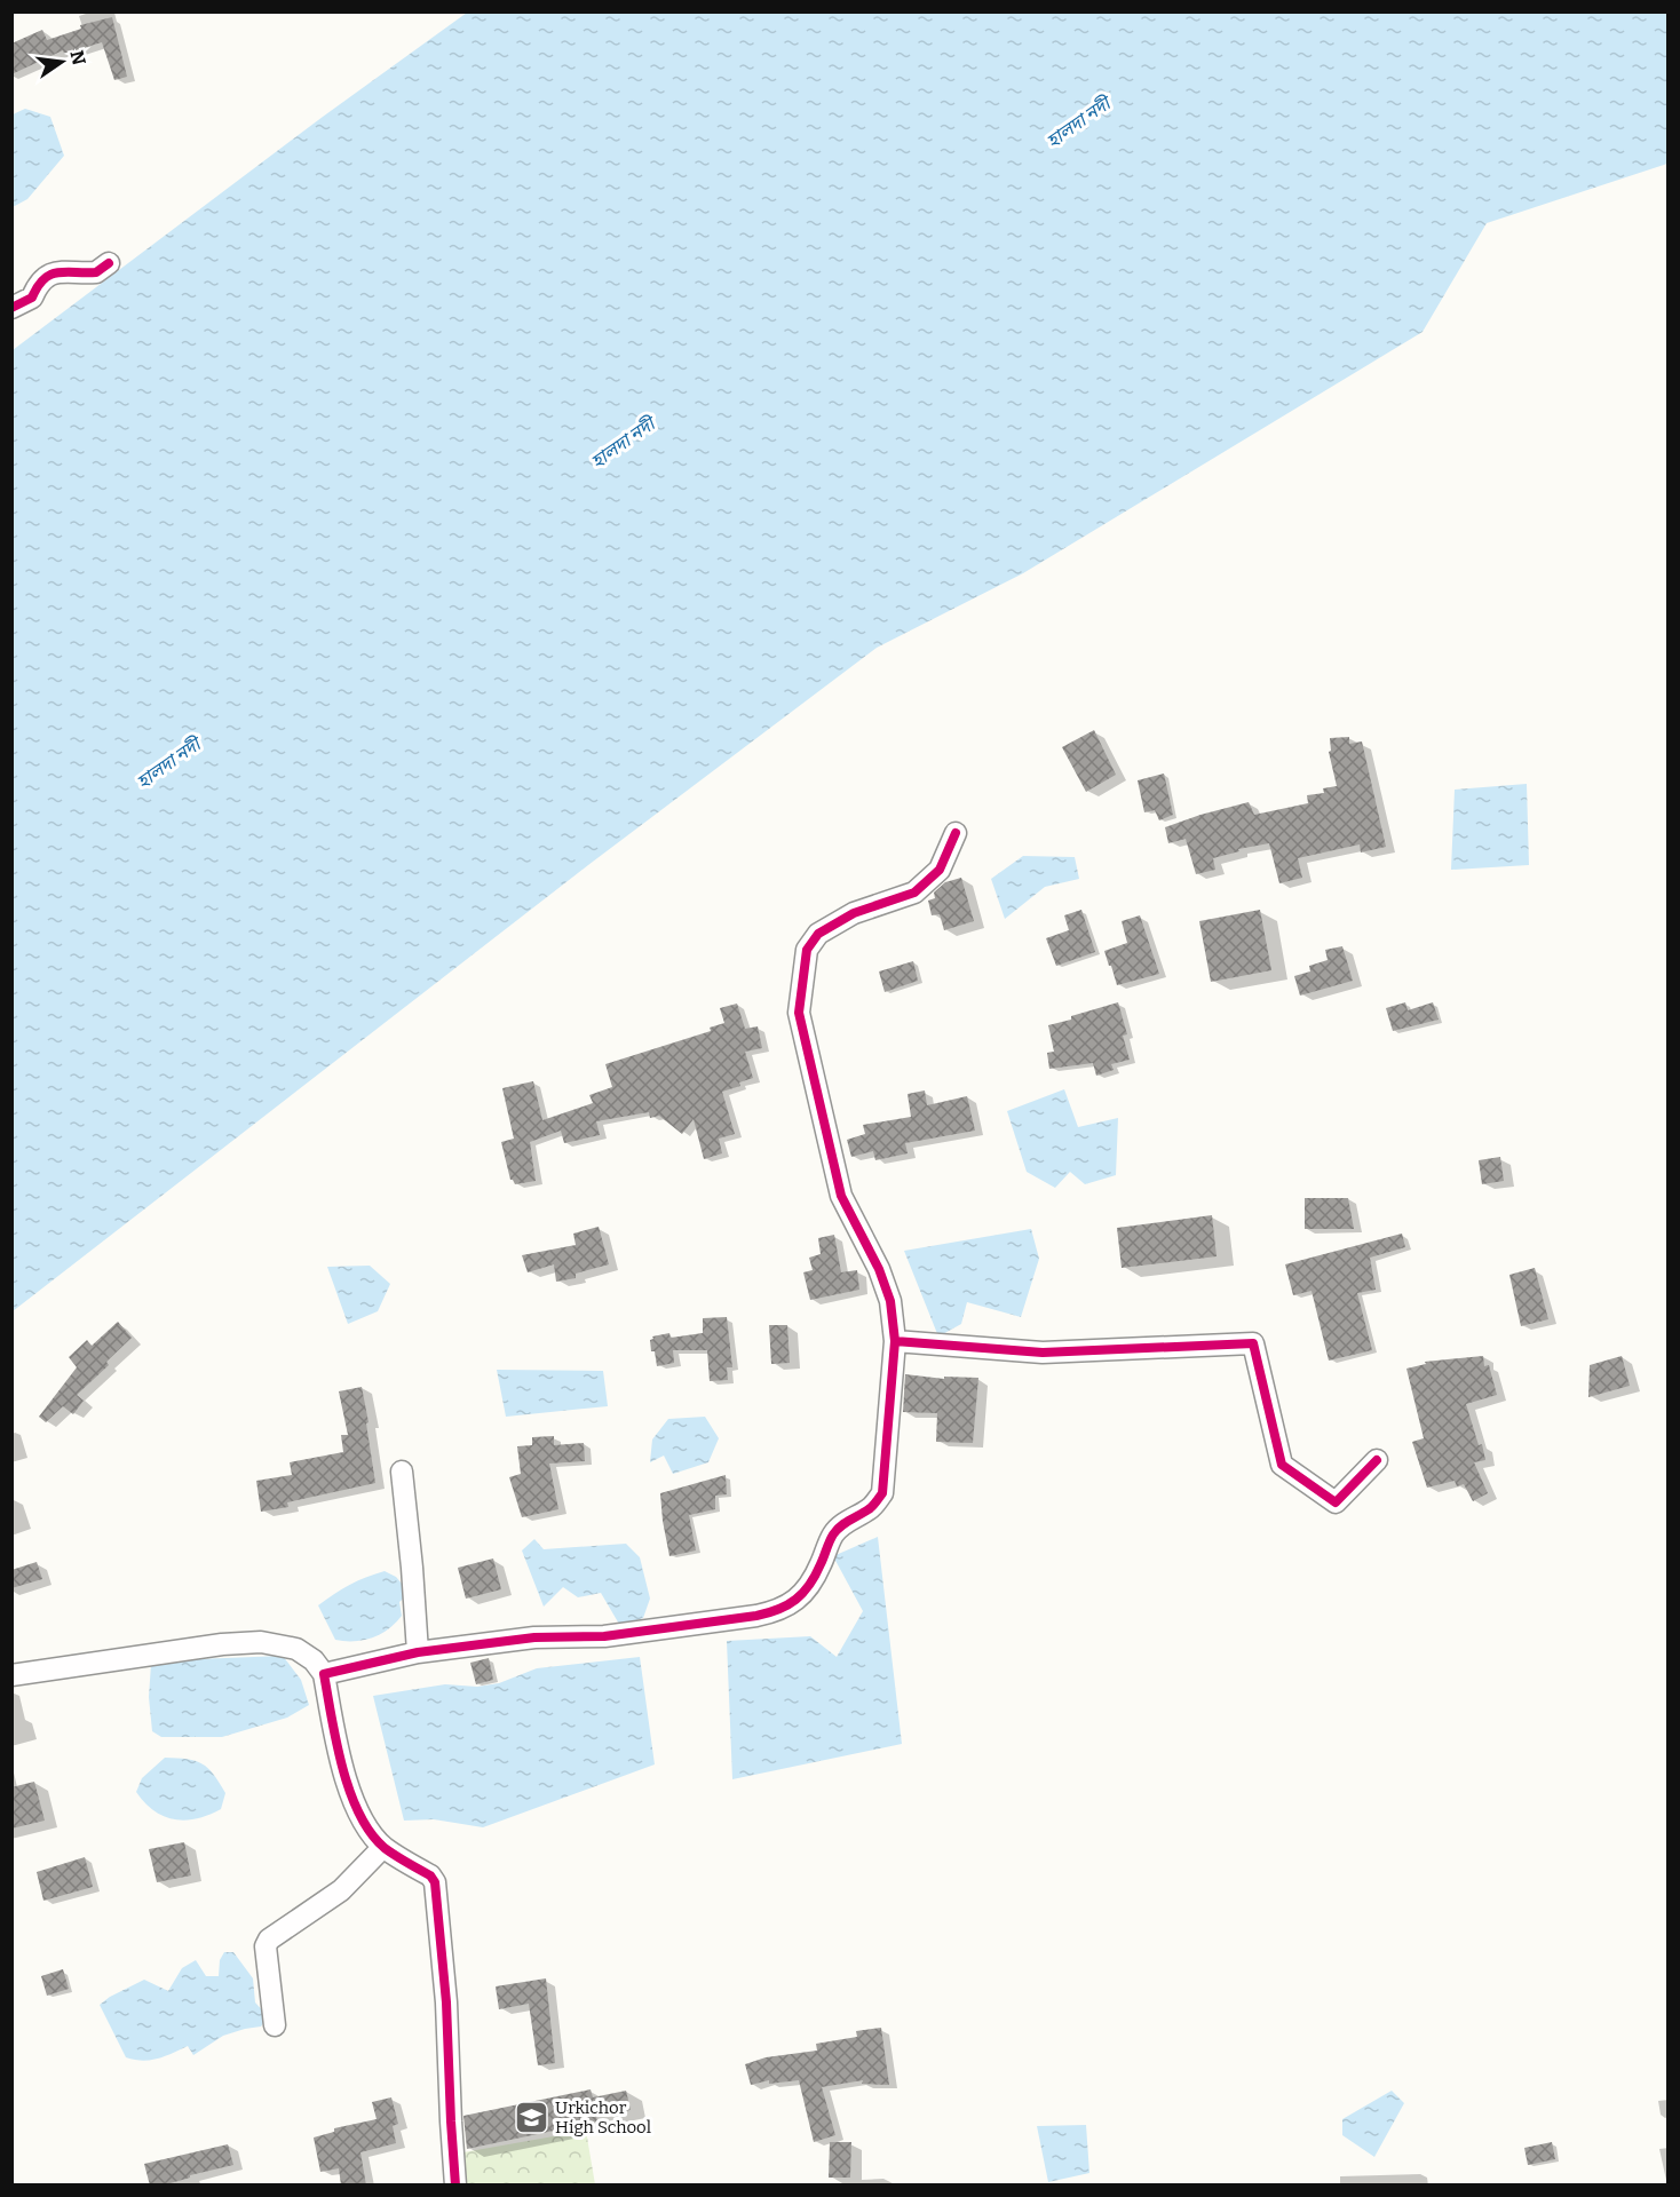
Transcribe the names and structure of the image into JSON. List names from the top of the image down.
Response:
{
  "water": ["হালদা নদী"],
  "places": {
    "school or university": ["Urkichor High School"]
  },
  "north": "right"
}
